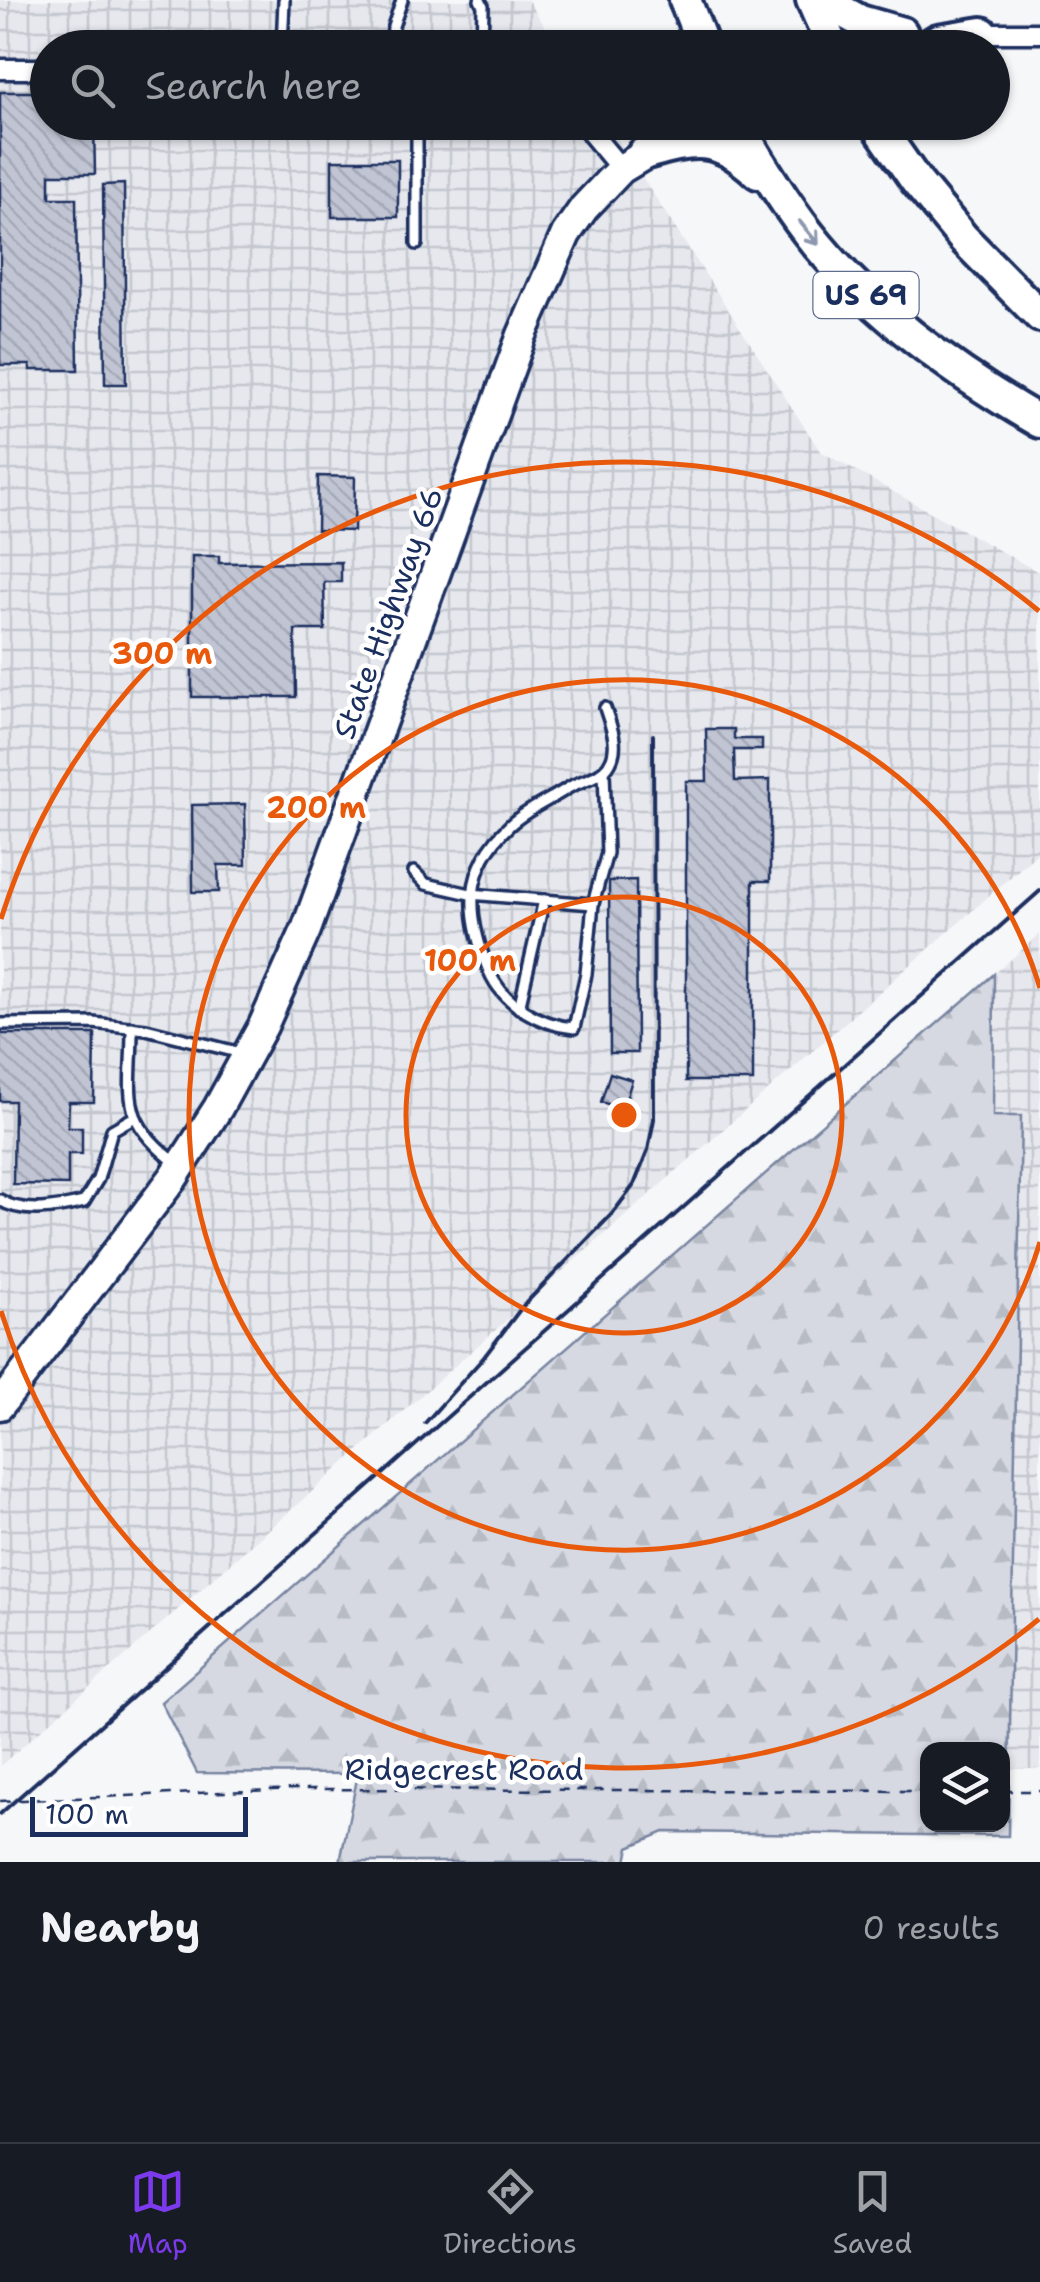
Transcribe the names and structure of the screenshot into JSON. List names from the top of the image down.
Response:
{
  "streets": {
    "highway": ["US 69"],
    "main road": ["State Highway 66"],
    "path": ["Ridgecrest Road"]
  },
  "scale_bar": "100 m",
  "page": {
    "search": "Search here",
    "scale": "100 m",
    "heading": ["Nearby", "0 results"],
    "nav": ["Map", "Directions", "Saved"]
  },
  "rings": ["300 m", "200 m", "100 m"]
}
